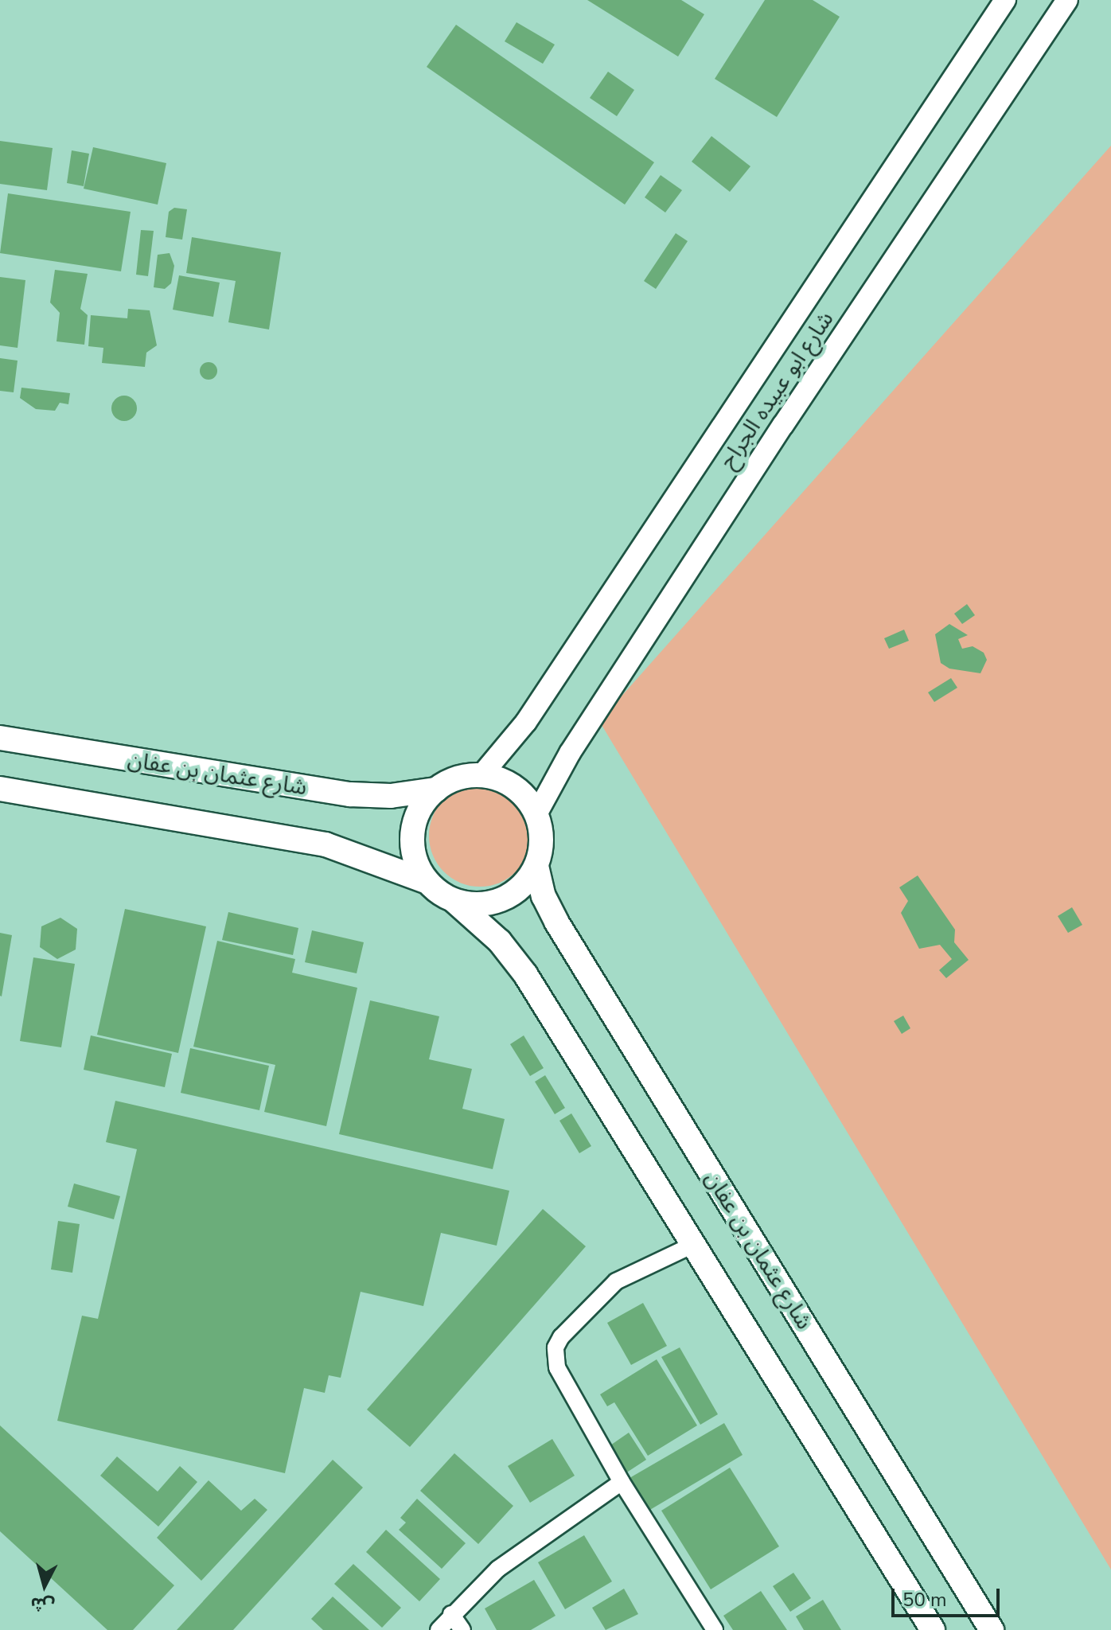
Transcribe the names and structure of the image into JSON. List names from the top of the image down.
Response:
{
  "streets": {
    "main road": ["شارع عثمان بن عفان"],
    "street": ["شارع ابو عبيده الجراح"]
  },
  "crossings": [
    ["شارع ابو عبيده الجراح", "شارع عثمان بن عفان"]
  ],
  "scale_bar": "50 m",
  "north": "bottom"
}
